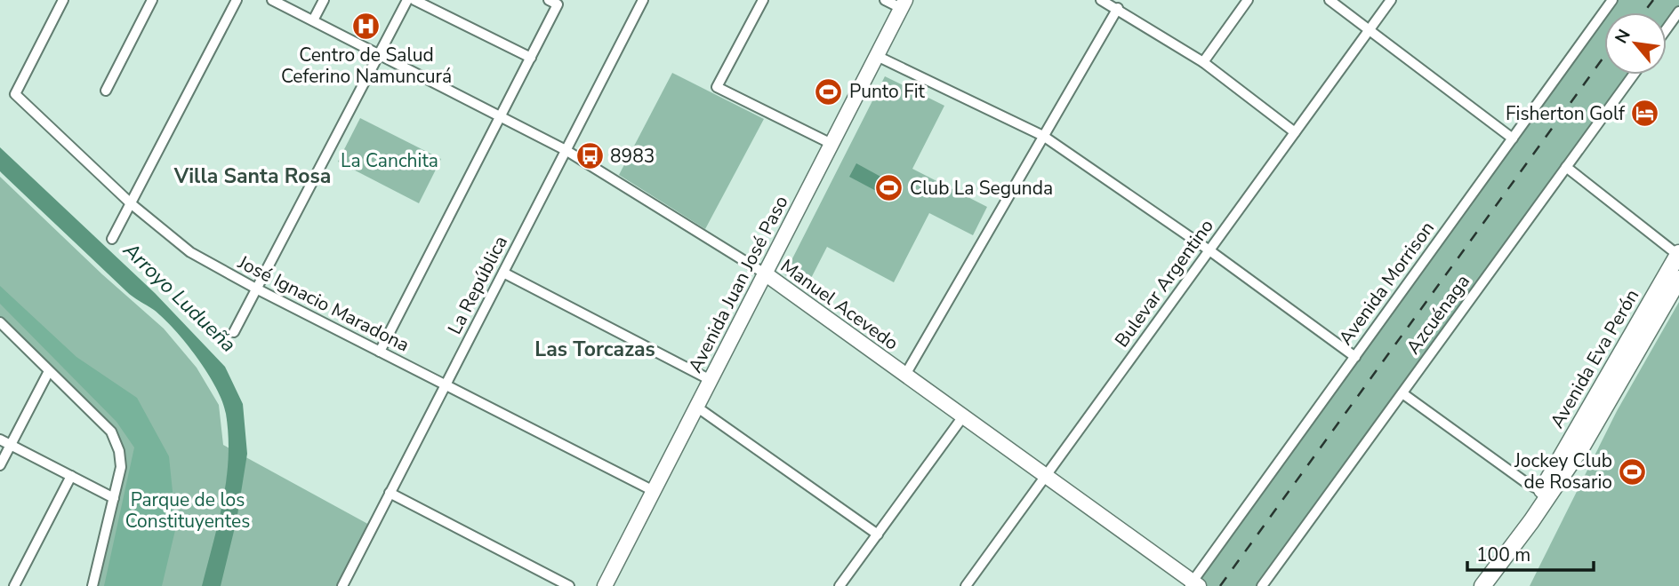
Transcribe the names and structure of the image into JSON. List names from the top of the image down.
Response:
{
  "streets": {
    "main road": ["Avenida Juan José Paso", "Manuel Acevedo", "Avenida Eva Perón"],
    "street": [
      "Bulevar Argentino",
      "Avenida Morrison",
      "La República",
      "José Ignacio Maradona",
      "Azcuénaga"
    ]
  },
  "crossings": [
    ["Bulevar Argentino", "Manuel Acevedo"],
    ["Avenida Morrison", "Manuel Acevedo"],
    ["Avenida Juan José Paso", "José Ignacio Maradona"],
    ["Avenida Juan José Paso", "Manuel Acevedo"],
    ["La República", "José Ignacio Maradona"],
    ["La República", "Manuel Acevedo"]
  ],
  "districts": ["Villa Santa Rosa", "Las Torcazas"],
  "water": ["Arroyo Ludueña"],
  "parks": ["La Canchita", "Parque de los Constituyentes"],
  "places": {
    "hospital": ["Centro de Salud Ceferino Namuncurá"],
    "sports": ["Punto Fit", "Club La Segunda", "Jockey Club de Rosario"],
    "hotel": ["Fisherton Golf"],
    "bus stop": ["8983"]
  },
  "scale_bar": "100 m",
  "north": "top left"
}
